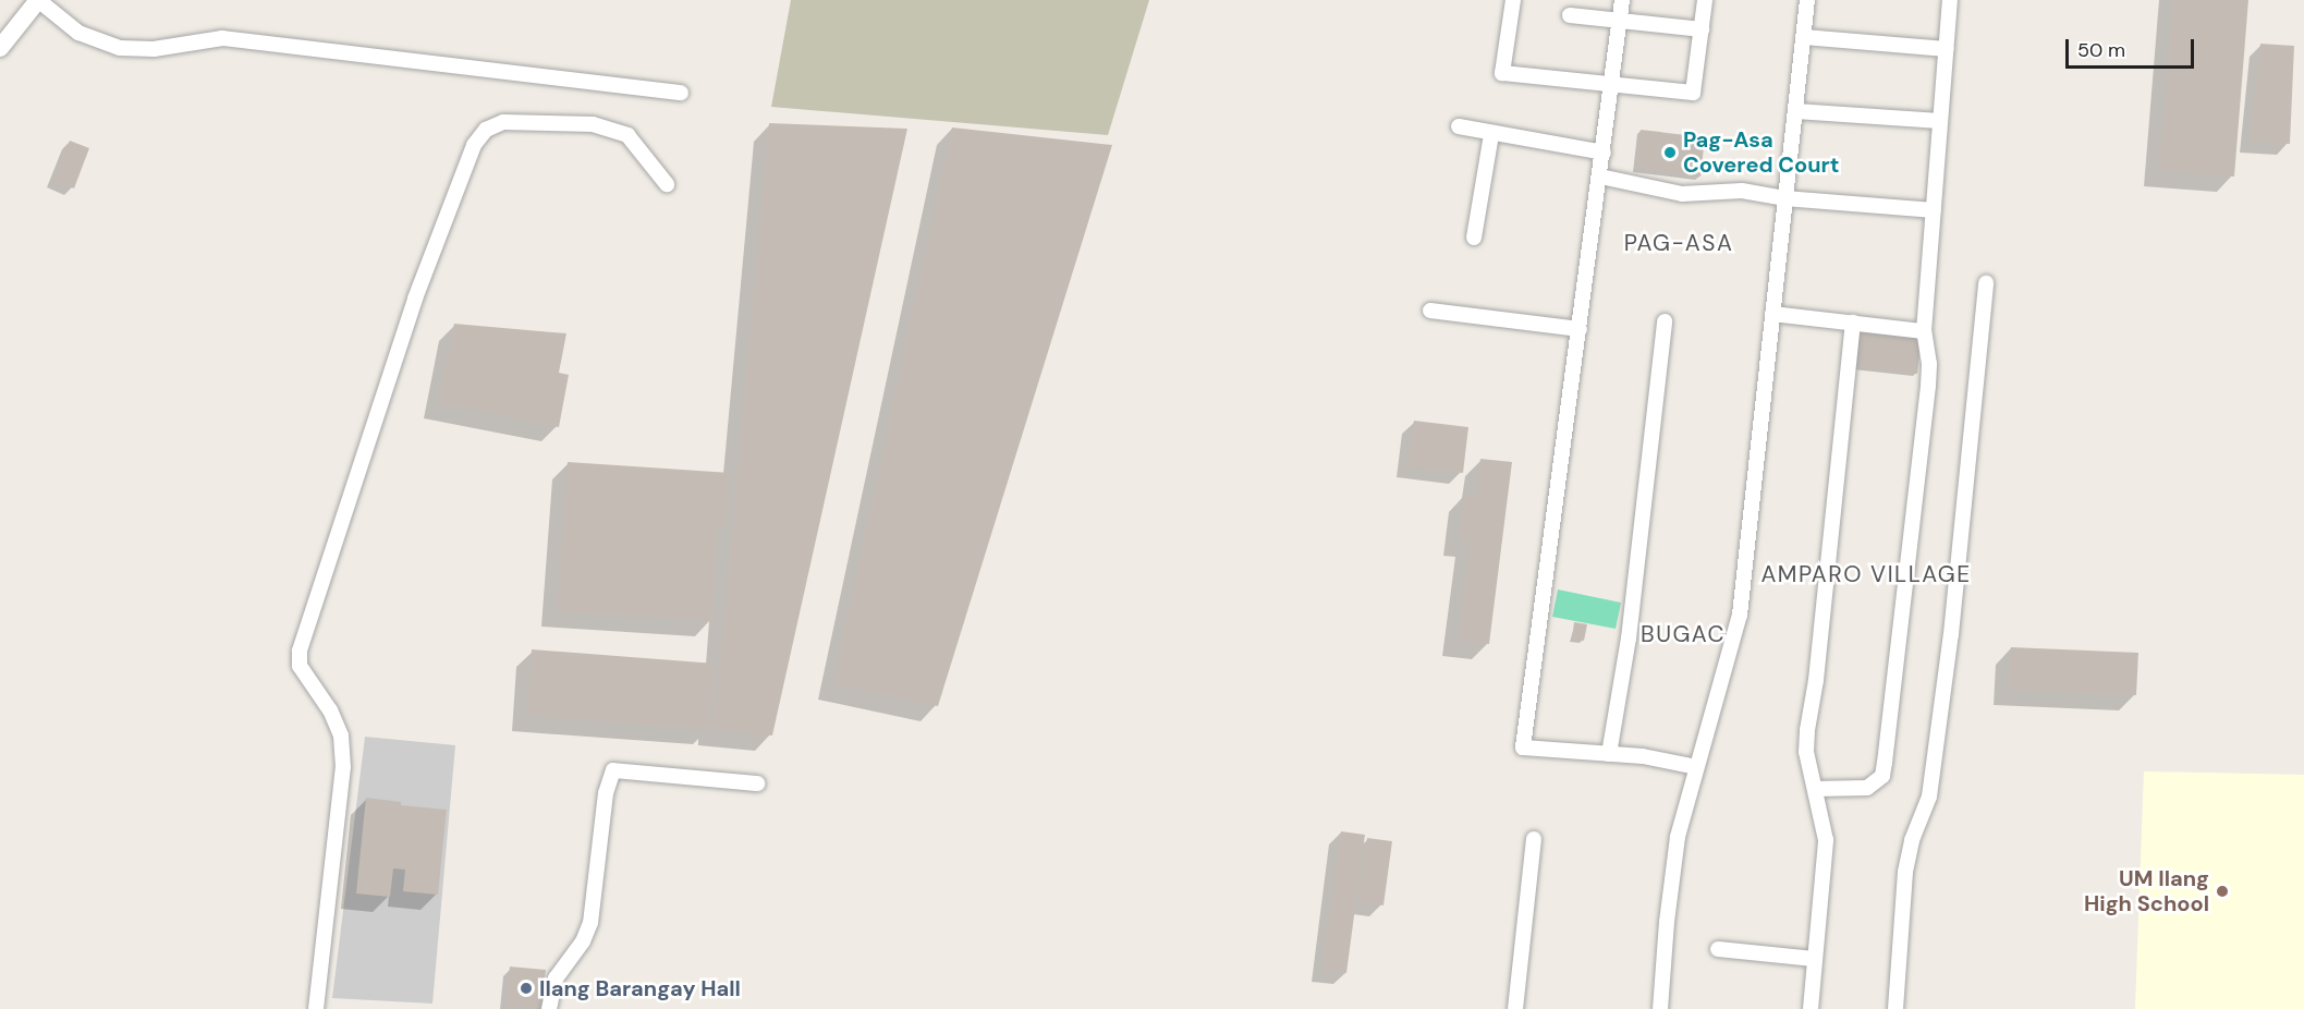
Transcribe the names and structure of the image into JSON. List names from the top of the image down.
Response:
{
  "districts": ["PAG-ASA", "AMPARO VILLAGE", "BUGAC"],
  "places": ["Pag-Asa Covered Court", "UM Ilang High School", "Ilang Barangay Hall"],
  "scale_bar": "50 m"
}
